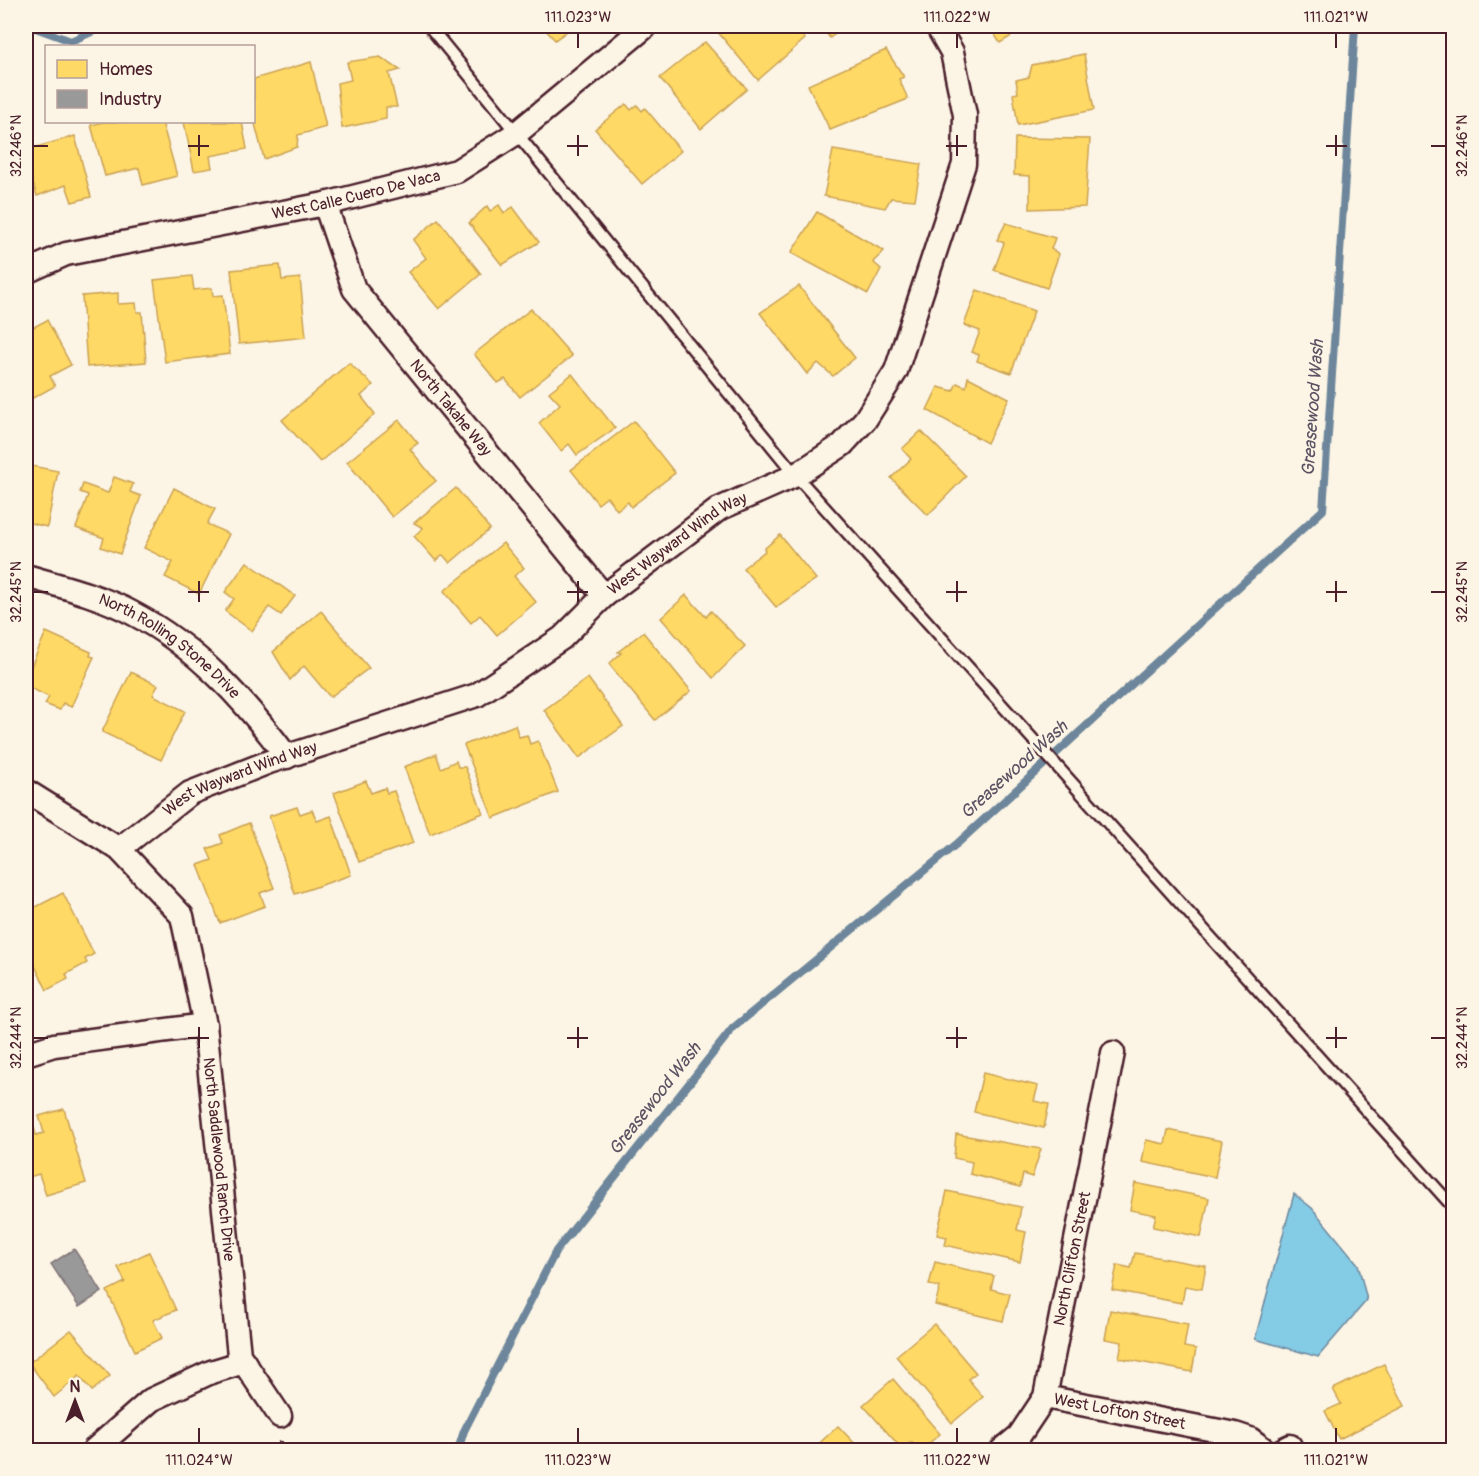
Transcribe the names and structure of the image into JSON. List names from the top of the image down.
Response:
{
  "streets": {
    "street": [
      "West Calle Cuero De Vaca",
      "North Takahe Way",
      "West Wayward Wind Way",
      "North Rolling Stone Drive",
      "North Saddlewood Ranch Drive",
      "North Clifton Street",
      "West Lofton Street"
    ]
  },
  "crossings": [
    ["West Calle Cuero De Vaca", "North Takahe Way"],
    ["North Takahe Way", "West Wayward Wind Way"],
    ["West Wayward Wind Way", "North Rolling Stone Drive"],
    ["West Wayward Wind Way", "North Saddlewood Ranch Drive"],
    ["North Clifton Street", "West Lofton Street"]
  ],
  "water": ["Greasewood Wash"],
  "legend": ["Homes", "Industry"],
  "north": "top",
  "coordinates": [
    "111.023°W",
    "111.022°W",
    "111.021°W",
    "32.246°N",
    "32.245°N",
    "32.244°N",
    "111.024°W"
  ]
}
